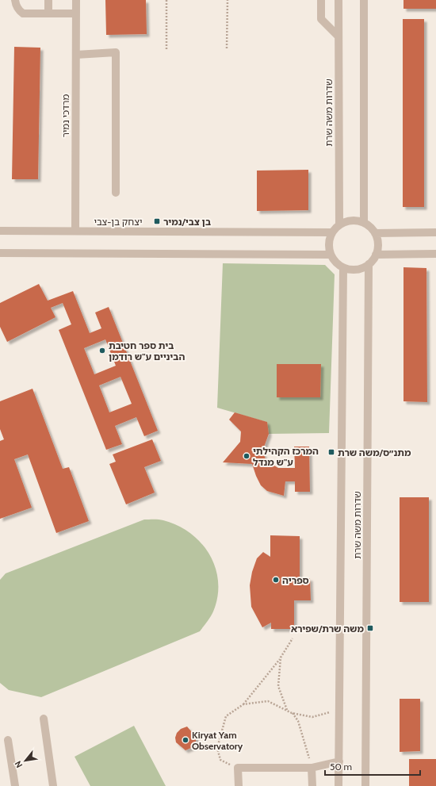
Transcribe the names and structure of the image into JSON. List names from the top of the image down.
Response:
{
  "streets": {
    "street": ["שדרות משה שרת", "מרדכי נמיר", "יצחק בן-צבי"]
  },
  "crossings": [
    ["שדרות משה שרת", "יצחק בן-צבי"],
    ["מרדכי נמיר", "יצחק בן-צבי"]
  ],
  "places": {
    "transit": ["בן צבי/נמיר", "מתנ״ס/משה שרת", "משה שרת/שפירא"],
    "other": [
      "בית ספר חטיבת הביניים ע\"ש רודמן",
      "המרכז הקהילתי ע\"ש מנדל",
      "ספריה",
      "Kiryat Yam Observatory"
    ]
  },
  "scale_bar": "50 m",
  "north": "bottom left"
}
